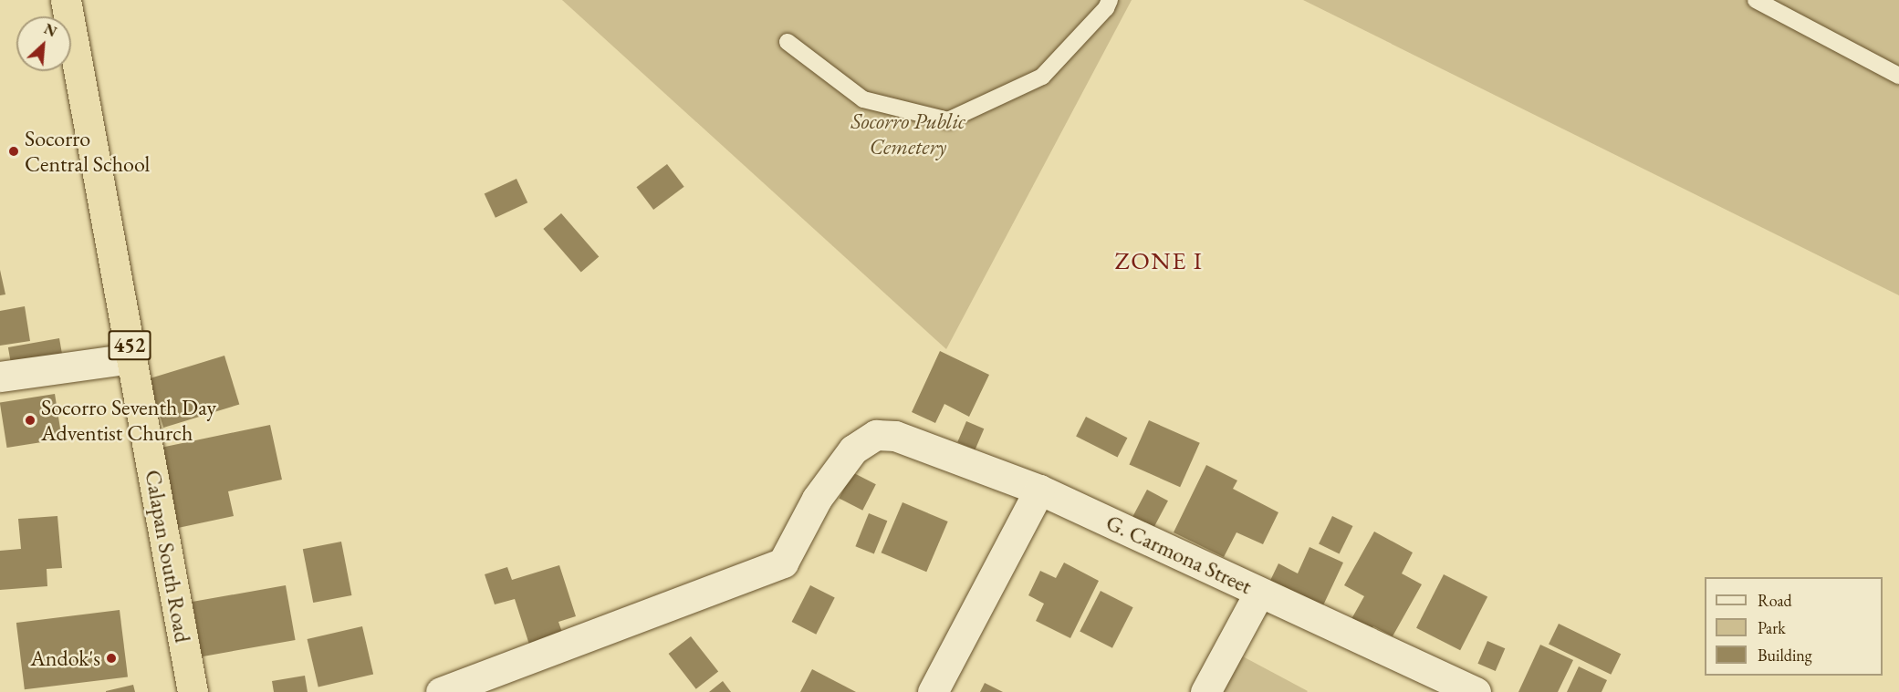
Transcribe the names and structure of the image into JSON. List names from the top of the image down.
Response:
{
  "streets": {
    "highway": ["452", "Calapan South Road"],
    "street": ["G. Carmona Street"]
  },
  "districts": ["ZONE I"],
  "parks": ["Socorro Public Cemetery"],
  "places": ["Socorro Central School", "Socorro Seventh Day Adventist Church", "Andok's"],
  "legend": ["Road", "Park", "Building"],
  "north": "top right"
}
